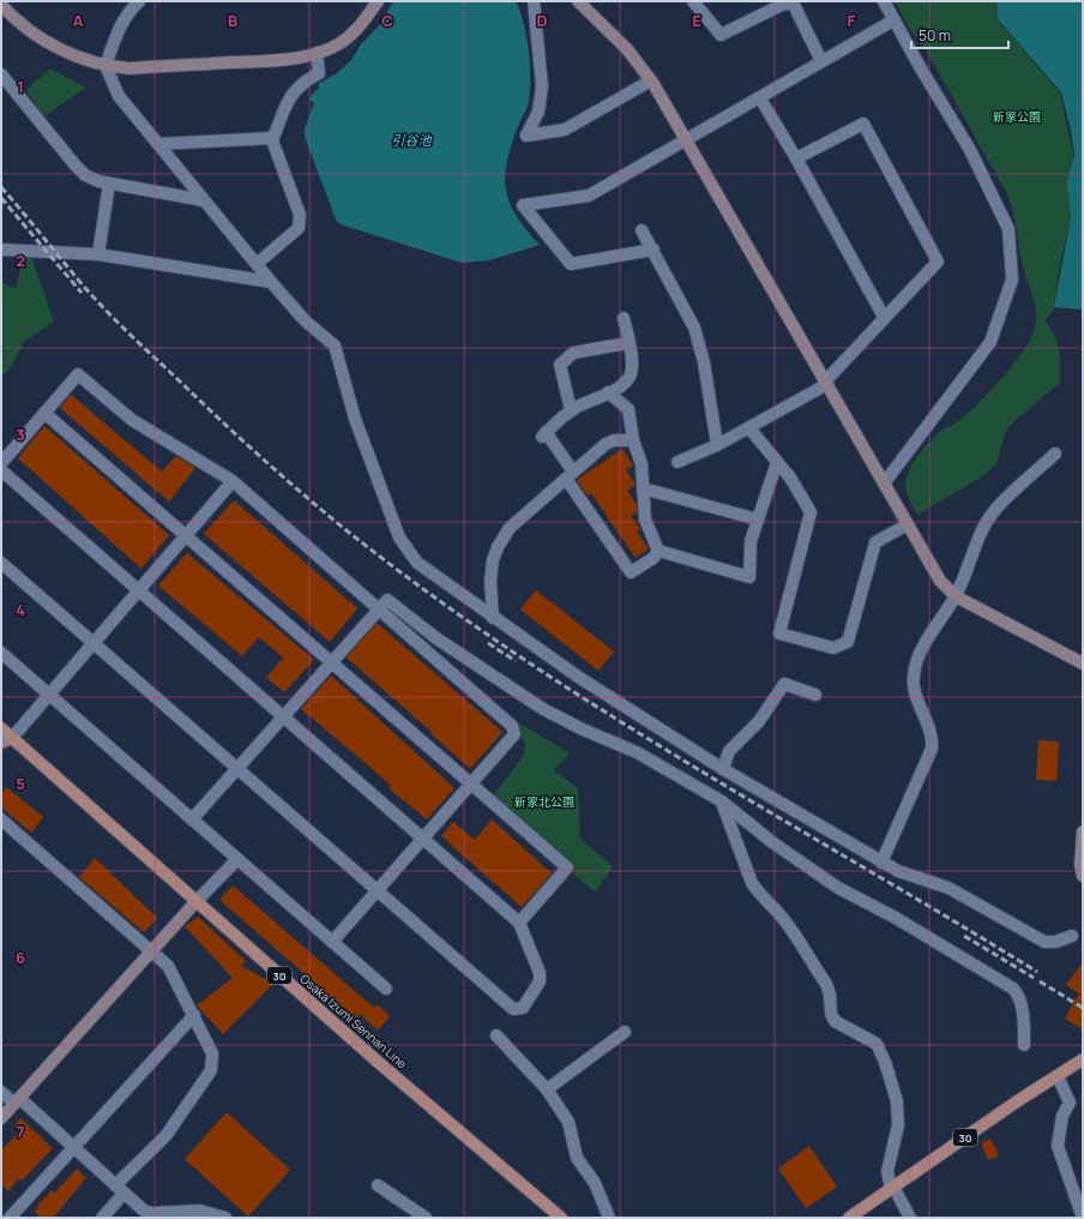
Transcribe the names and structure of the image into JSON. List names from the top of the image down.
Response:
{
  "streets": {
    "main road": ["30", "Osaka Izumi Sennan Line"]
  },
  "water": ["引谷池"],
  "parks": ["新家公園", "新家北公園"],
  "scale_bar": "50 m",
  "grid": {
    "columns": [
      "A",
      "B",
      "C",
      "D",
      "E",
      "F"
    ],
    "rows": [
      "1",
      "2",
      "3",
      "4",
      "5",
      "6",
      "7"
    ]
  }
}
